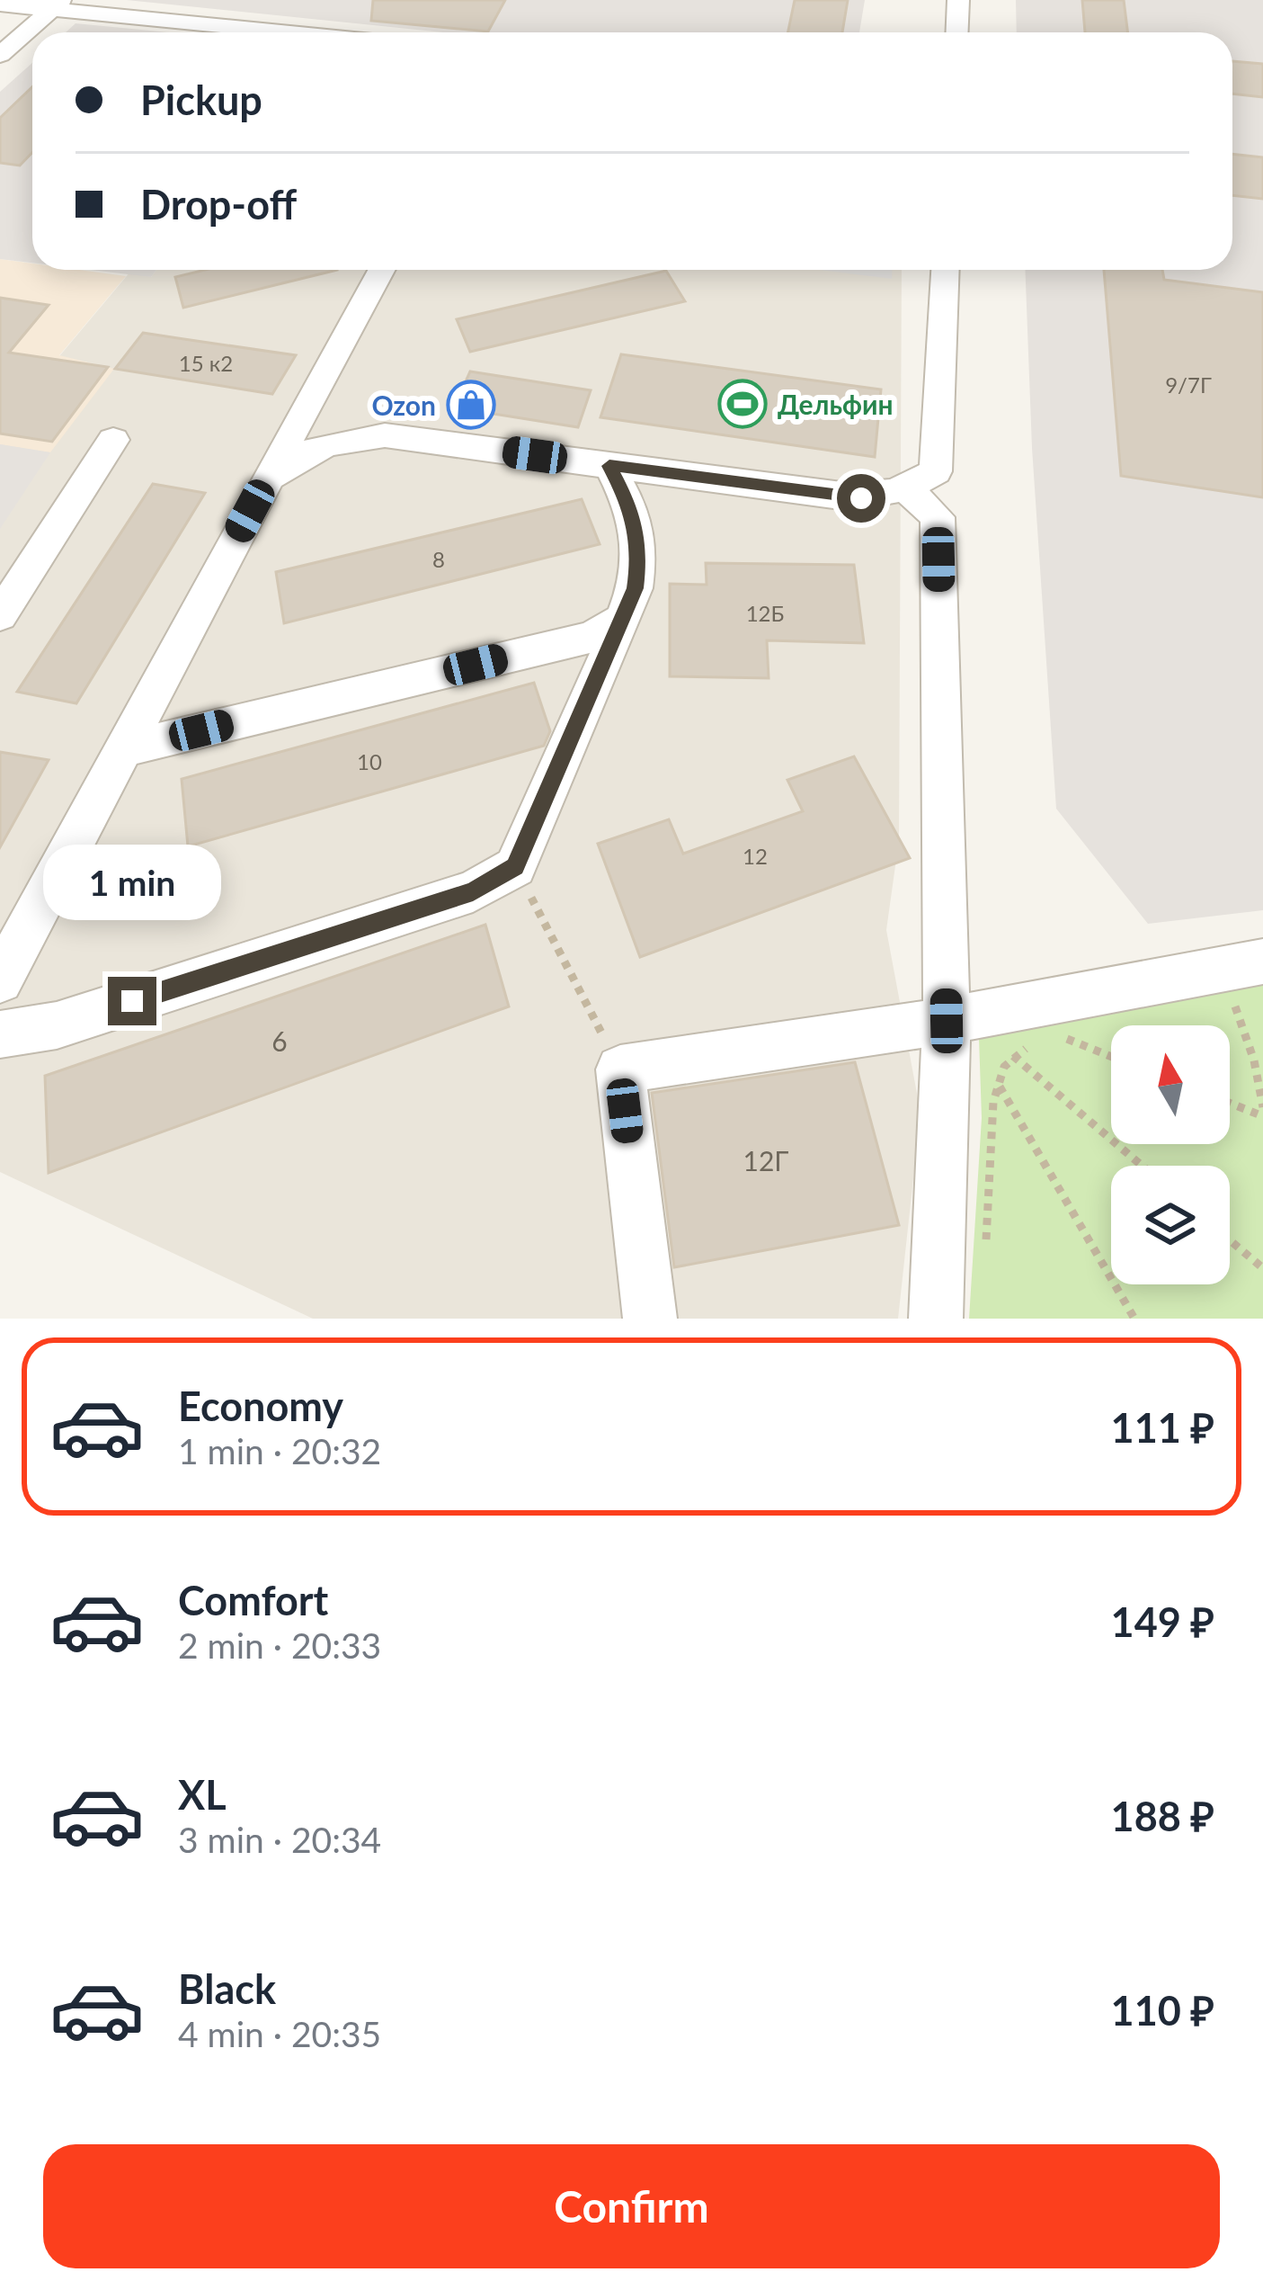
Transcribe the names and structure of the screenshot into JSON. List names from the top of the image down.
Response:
{
  "places": {
    "sports": ["Дельфин"],
    "shop": ["Ozon"]
  },
  "house_numbers": [
    "15 к2",
    "9/7Г",
    "8",
    "12Б",
    "10",
    "12",
    "6",
    "12Г"
  ],
  "north": "top",
  "page": {
    "banner": ["Pickup", "Drop-off"],
    "bubble": "1 min",
    "list": [
      {
        "name": "Economy",
        "note": "1 min · 20:32",
        "value": "111 ₽"
      },
      {
        "name": "Comfort",
        "note": "2 min · 20:33",
        "value": "149 ₽"
      },
      {
        "name": "XL",
        "note": "3 min · 20:34",
        "value": "188 ₽"
      },
      {
        "name": "Black",
        "note": "4 min · 20:35",
        "value": "110 ₽"
      }
    ],
    "buttons": "Confirm"
  }
}
